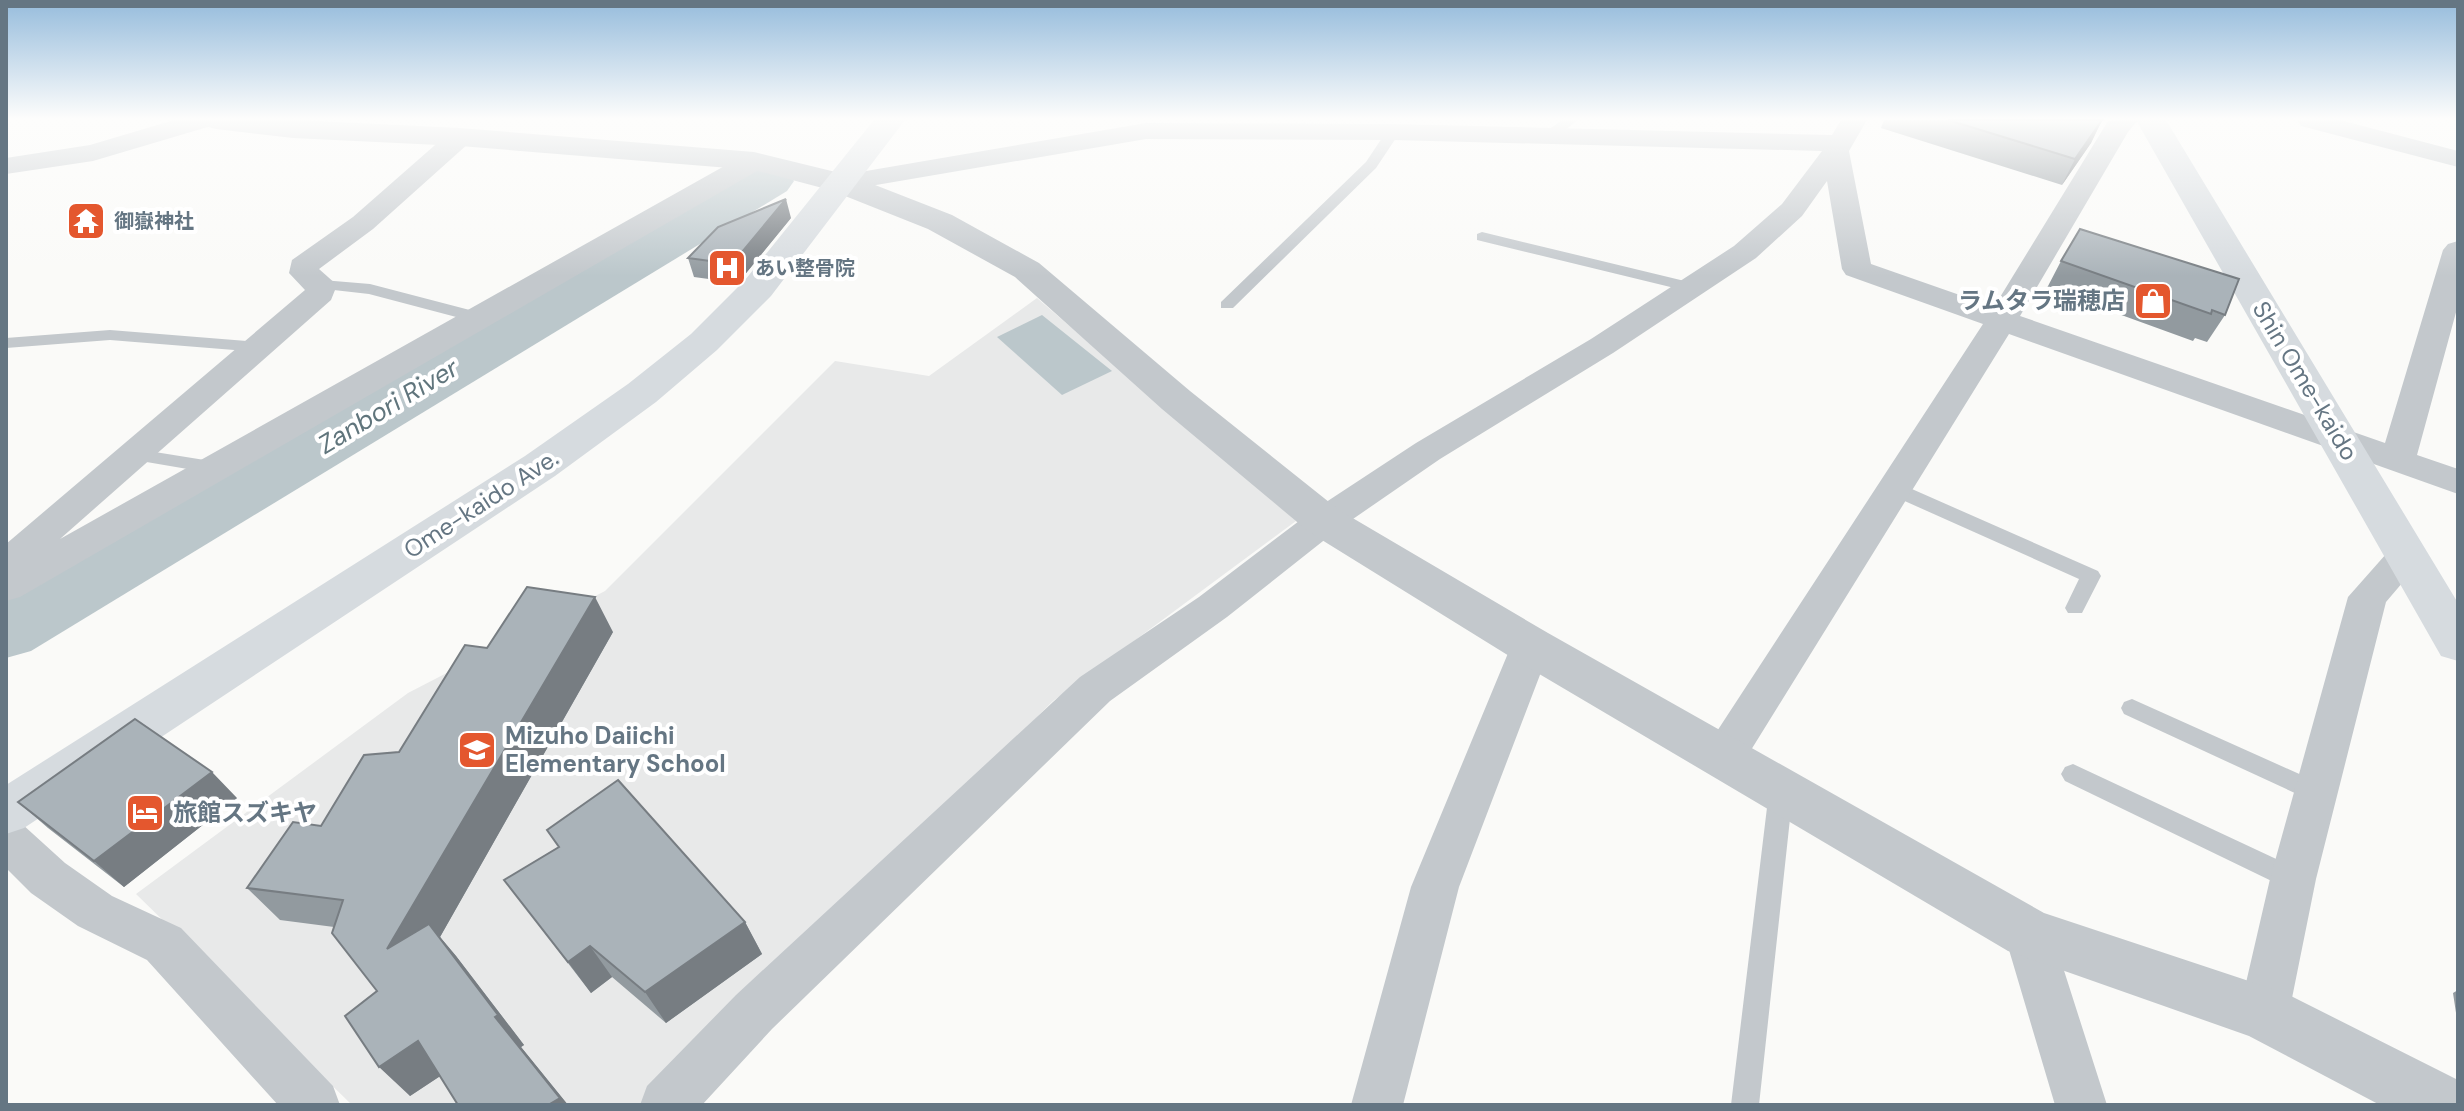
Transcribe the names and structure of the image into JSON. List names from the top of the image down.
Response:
{
  "streets": {
    "main road": ["Shin Ome-kaido", "Ome-kaido Ave."]
  },
  "water": ["Zanbori River"],
  "places": {
    "temple": ["御嶽神社"],
    "hospital": ["あい整骨院"],
    "shop": ["ラムタラ瑞穂店"],
    "school or university": ["Mizuho Daiichi Elementary School"],
    "hotel": ["旅館スズキヤ"]
  }
}
